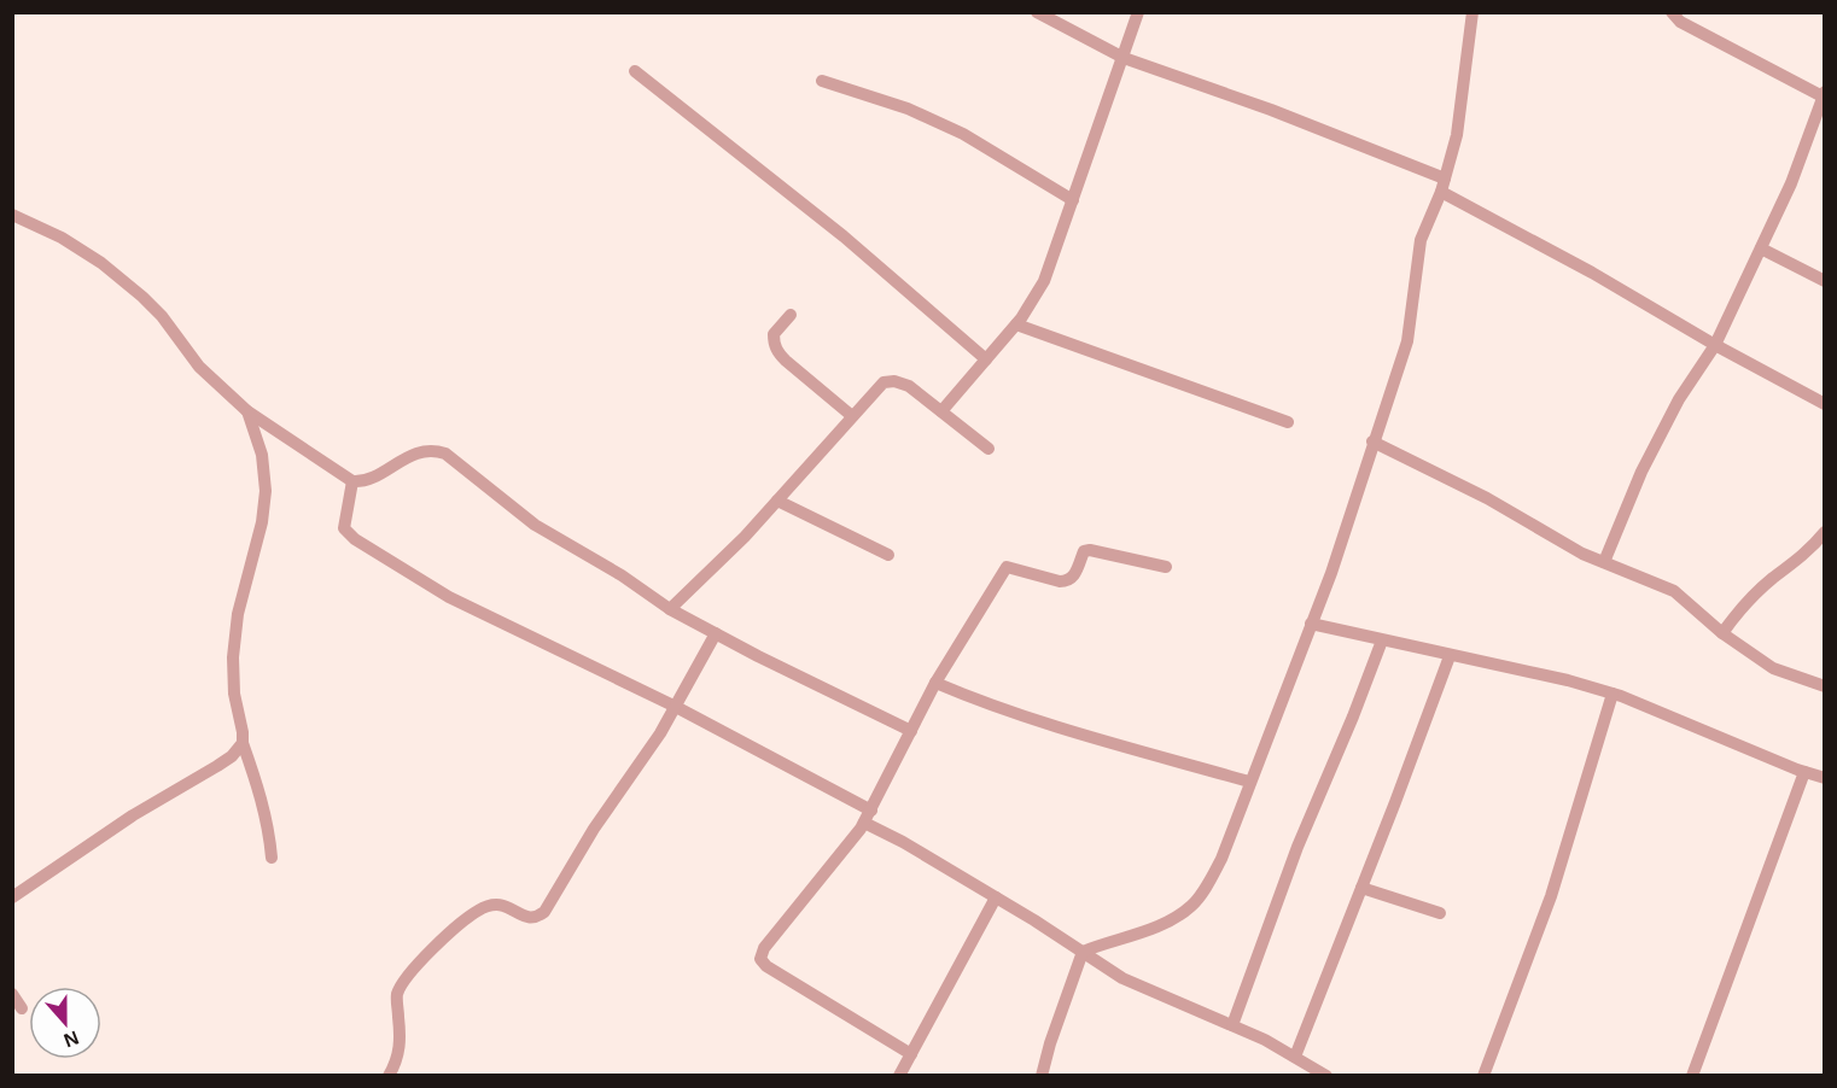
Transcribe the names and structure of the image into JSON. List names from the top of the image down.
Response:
{
  "north": "bottom"
}
